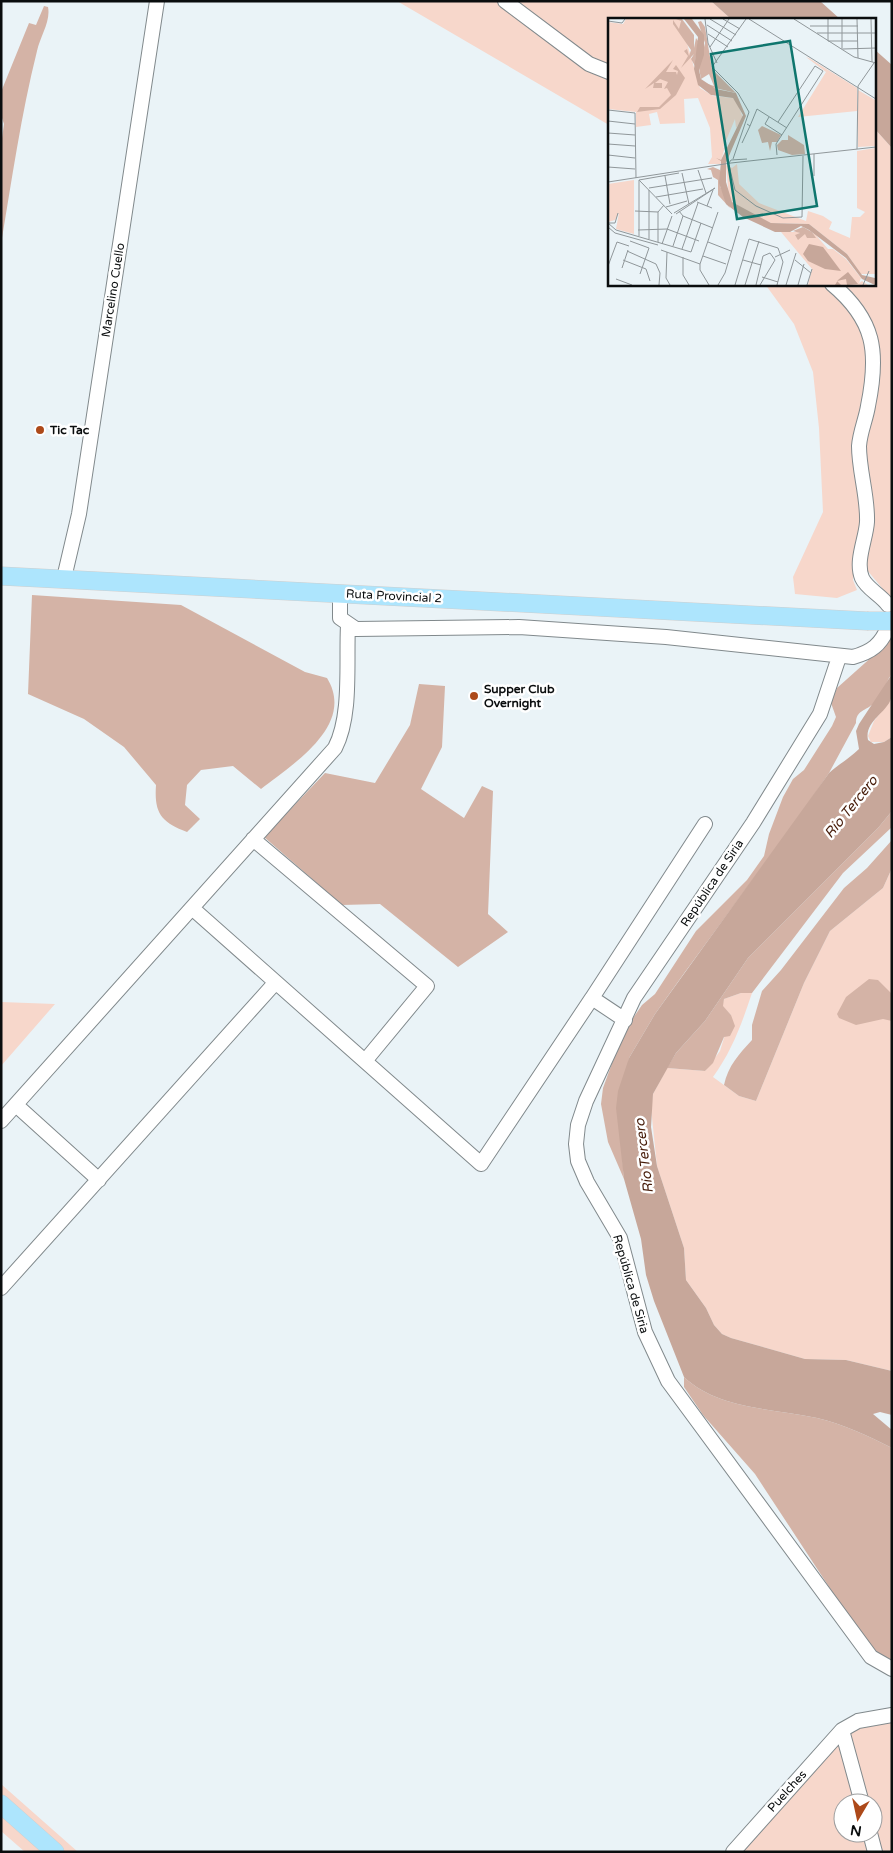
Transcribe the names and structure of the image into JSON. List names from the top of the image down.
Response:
{
  "streets": {
    "main road": ["Ruta Provincial 2"],
    "street": ["Marcelino Cuello", "República de Siria", "Puelches"]
  },
  "crossings": [
    ["Marcelino Cuello", "Ruta Provincial 2"]
  ],
  "water": ["Río Tercero"],
  "places": ["Tic Tac", "Supper Club Overnight"],
  "north": "bottom"
}
